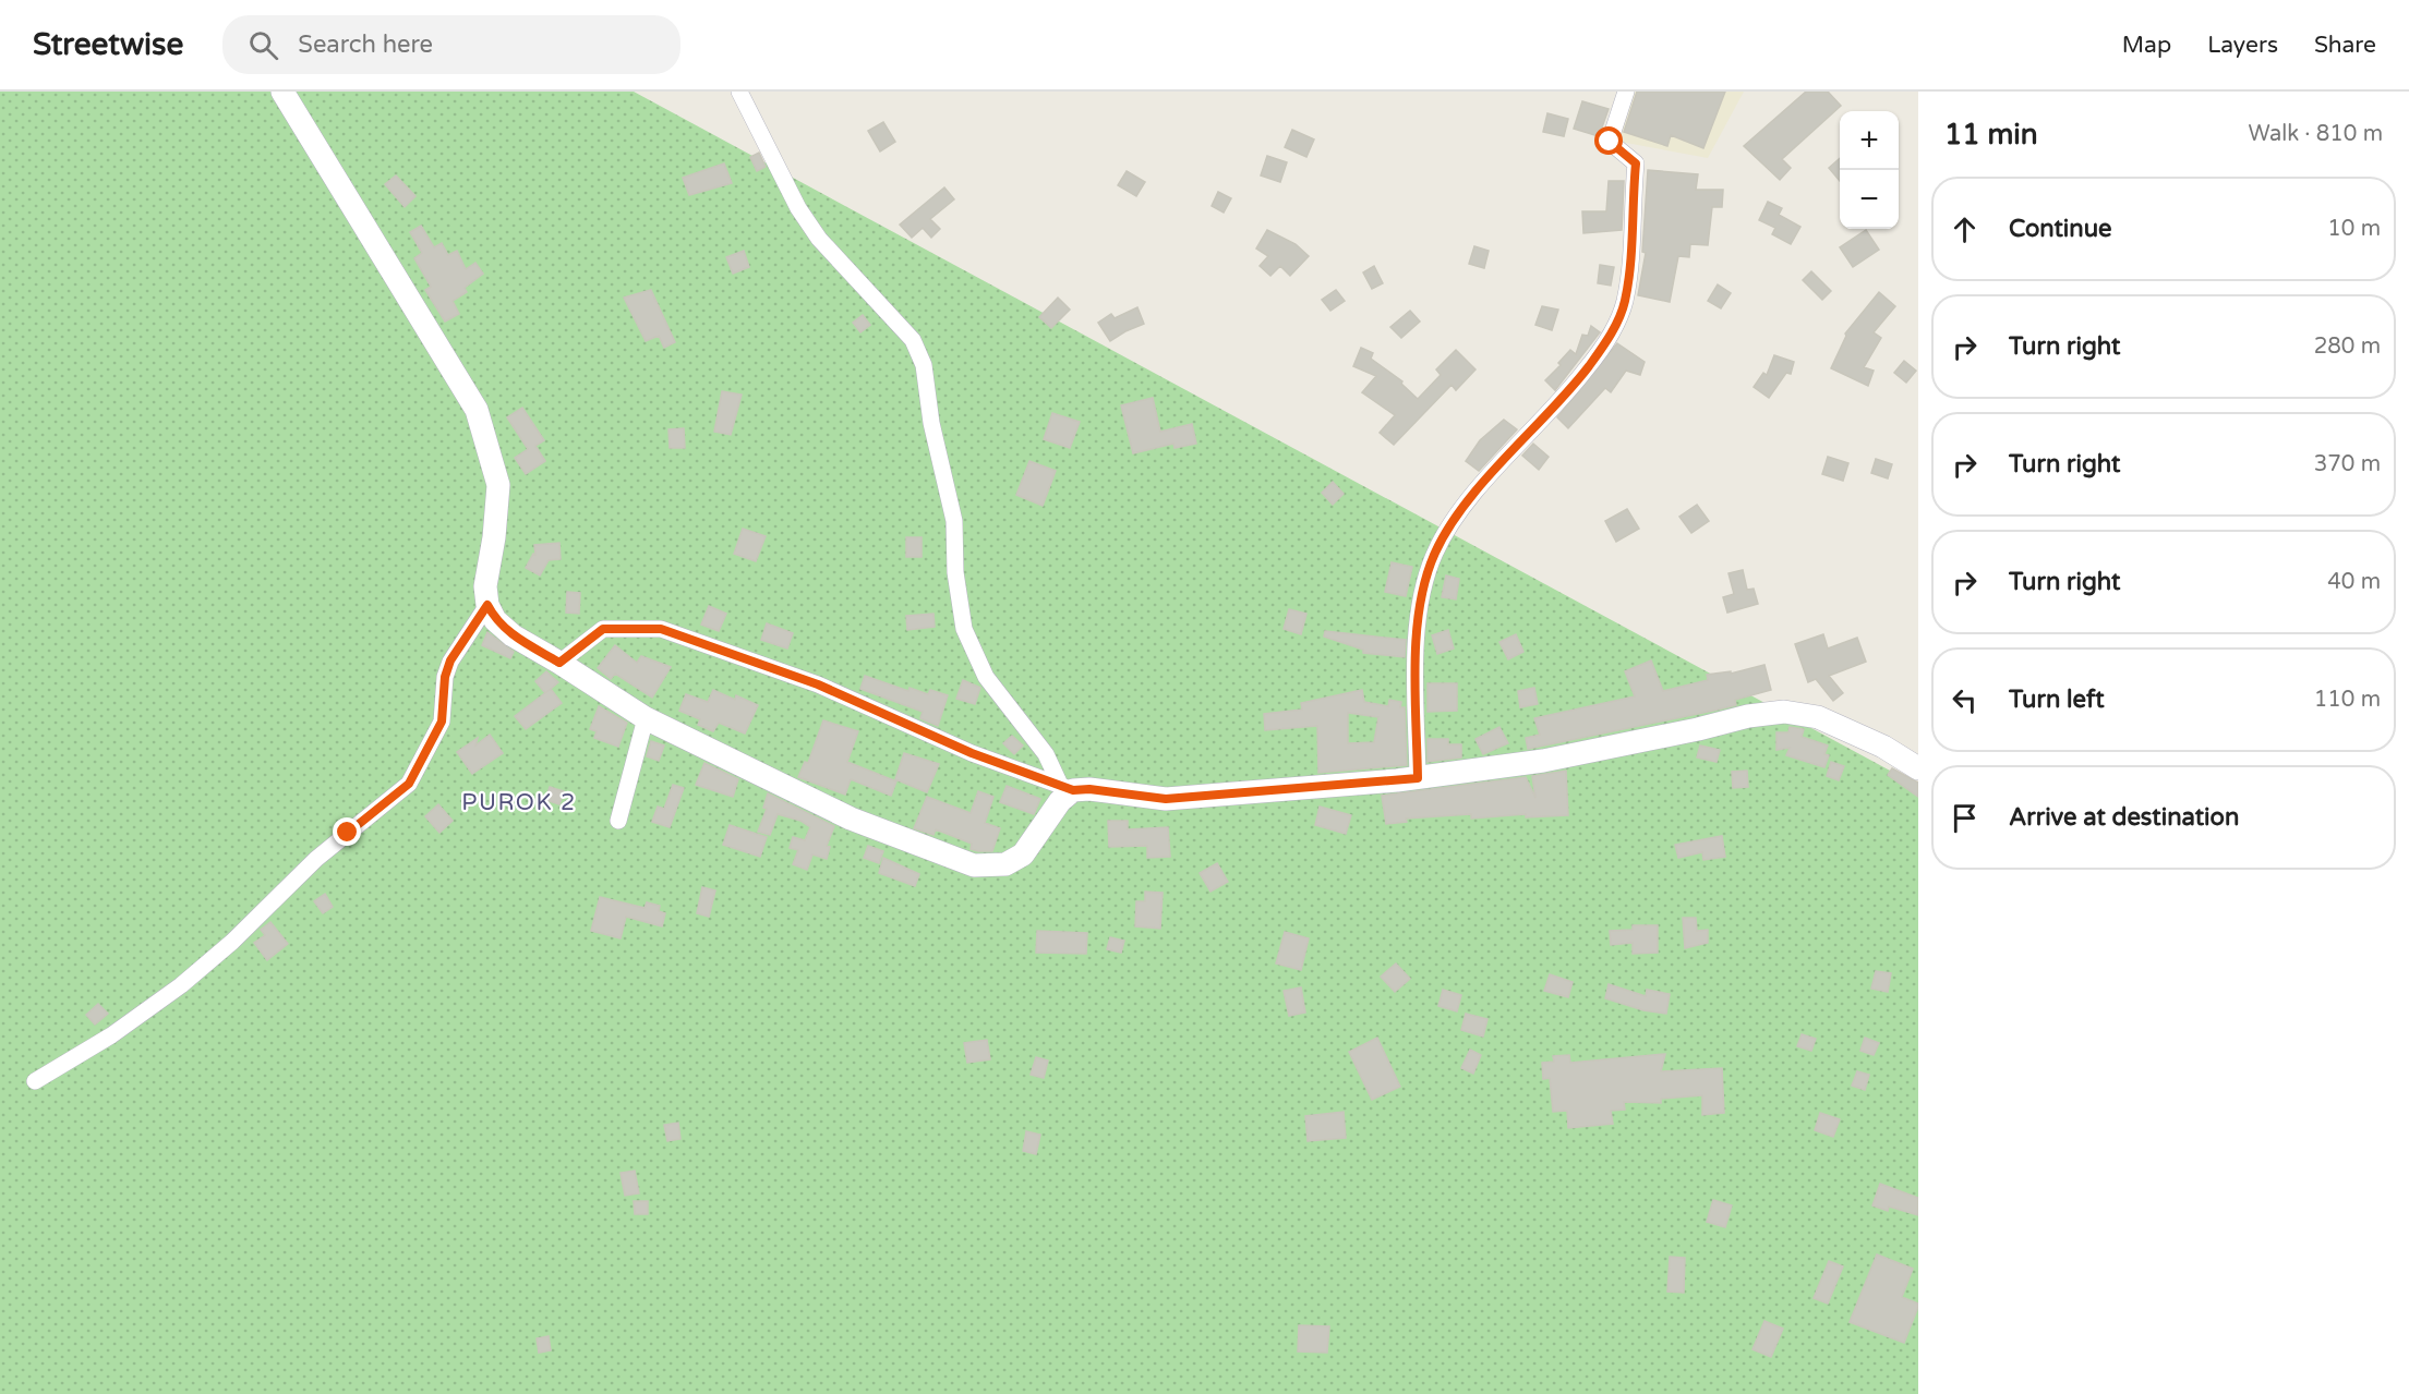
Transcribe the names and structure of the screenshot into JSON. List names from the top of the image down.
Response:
{
  "districts": ["PUROK 2"],
  "page": {
    "header": "Streetwise",
    "search": "Search here",
    "nav": ["Map", "Layers", "Share"],
    "heading": ["11 min", "Walk · 810 m"],
    "map_buttons": ["+", "−"],
    "list": [
      ["Continue", "10 m"],
      ["Turn right", "280 m"],
      ["Turn right", "370 m"],
      ["Turn right", "40 m"],
      ["Turn left", "110 m"],
      "Arrive at destination"
    ]
  }
}
